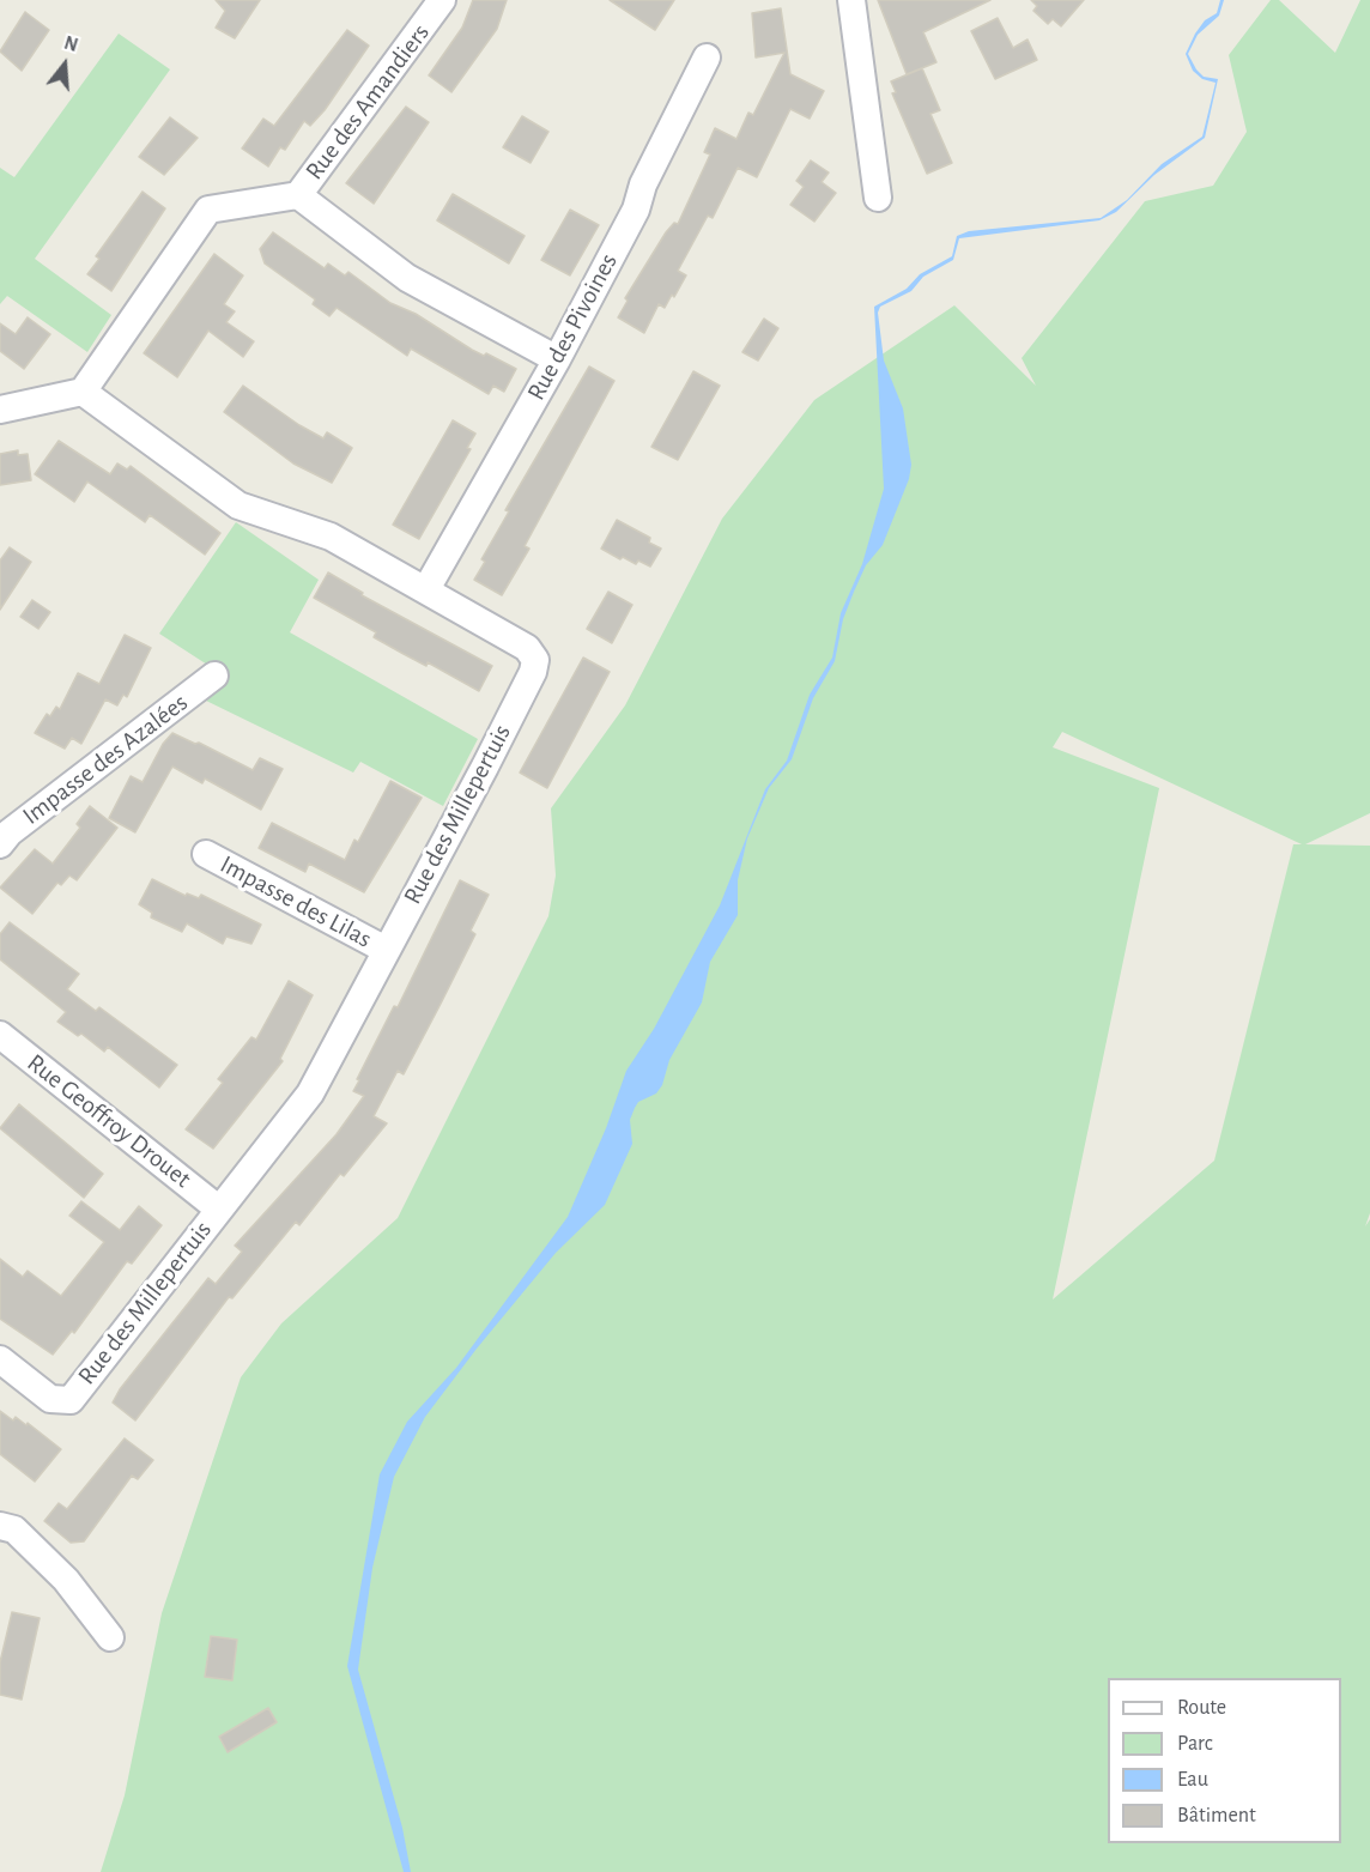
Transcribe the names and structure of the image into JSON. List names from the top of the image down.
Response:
{
  "streets": {
    "street": [
      "Rue des Amandiers",
      "Rue des Pivoines",
      "Impasse des Azalées",
      "Rue des Millepertuis",
      "Impasse des Lilas",
      "Rue Geoffroy Drouet"
    ]
  },
  "crossings": [
    ["Rue des Amandiers", "Rue des Millepertuis"],
    ["Rue des Pivoines", "Rue des Millepertuis"],
    ["Rue des Millepertuis", "Impasse des Lilas"],
    ["Rue des Millepertuis", "Rue Geoffroy Drouet"]
  ],
  "legend": [
    "Route",
    "Parc",
    "Eau",
    "Bâtiment"
  ],
  "north": "top"
}
